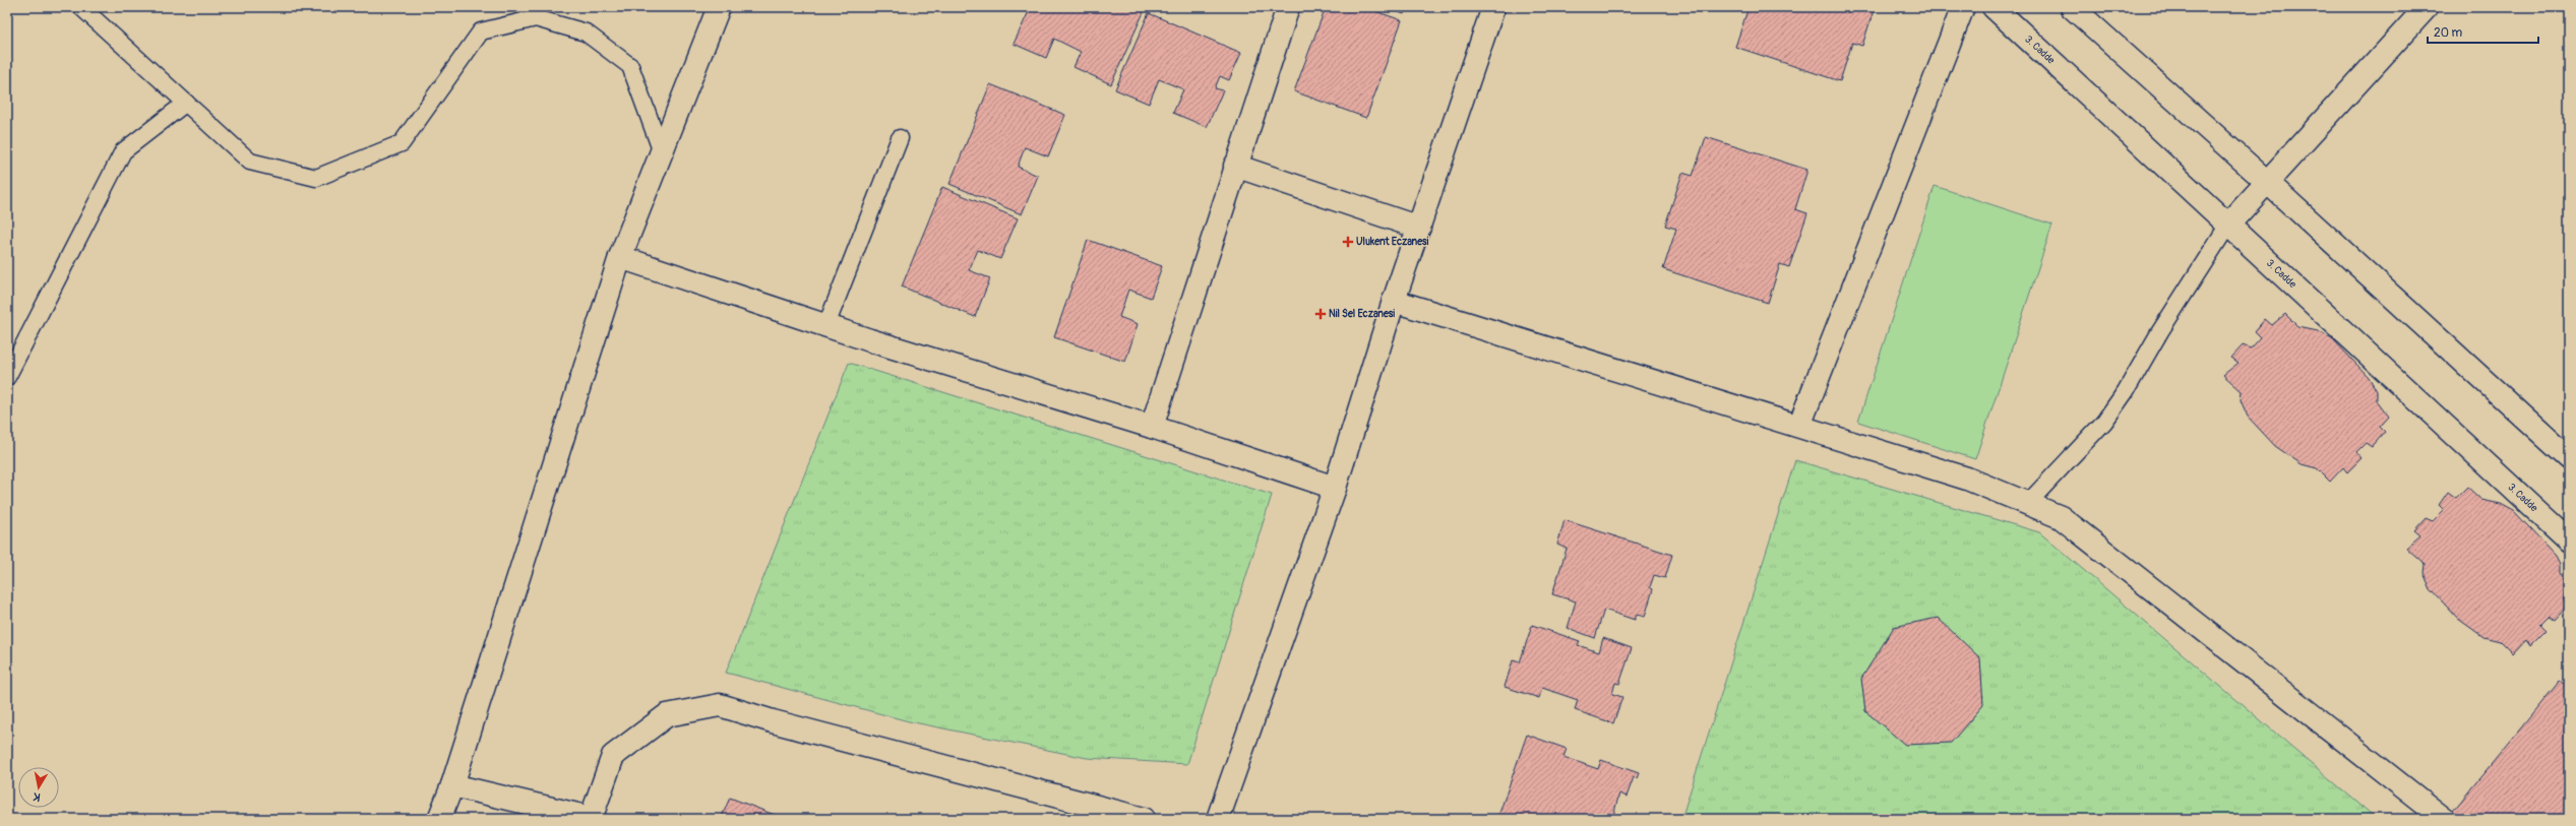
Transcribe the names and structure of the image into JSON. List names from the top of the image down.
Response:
{
  "streets": {
    "street": ["3. Cadde"]
  },
  "places": {
    "health": ["Ulukent Eczanesi", "Nil Sel Eczanesi"]
  },
  "scale_bar": "20 m",
  "north": "bottom"
}
